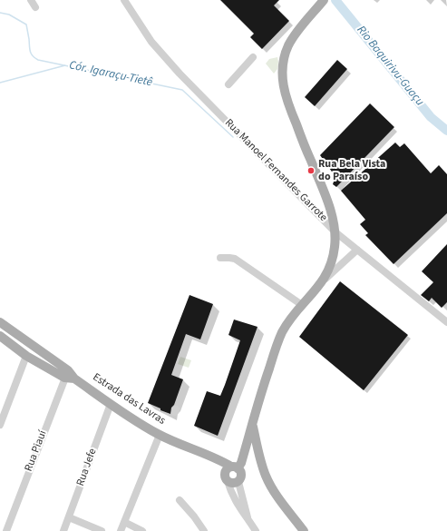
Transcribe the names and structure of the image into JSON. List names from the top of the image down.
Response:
{
  "streets": {
    "main road": ["Estrada das Lavras"],
    "street": ["Rua Manoel Fernandes Garrote", "Rua Piauí", "Rua Jefe"]
  },
  "crossings": [
    ["Estrada das Lavras", "Rua Piauí"],
    ["Estrada das Lavras", "Rua Jefe"]
  ],
  "water": ["Rio Baquirivu-Guaçu", "Cór. Igaraçu-Tietê"],
  "places": ["Rua Bela Vista do Paraíso"]
}
